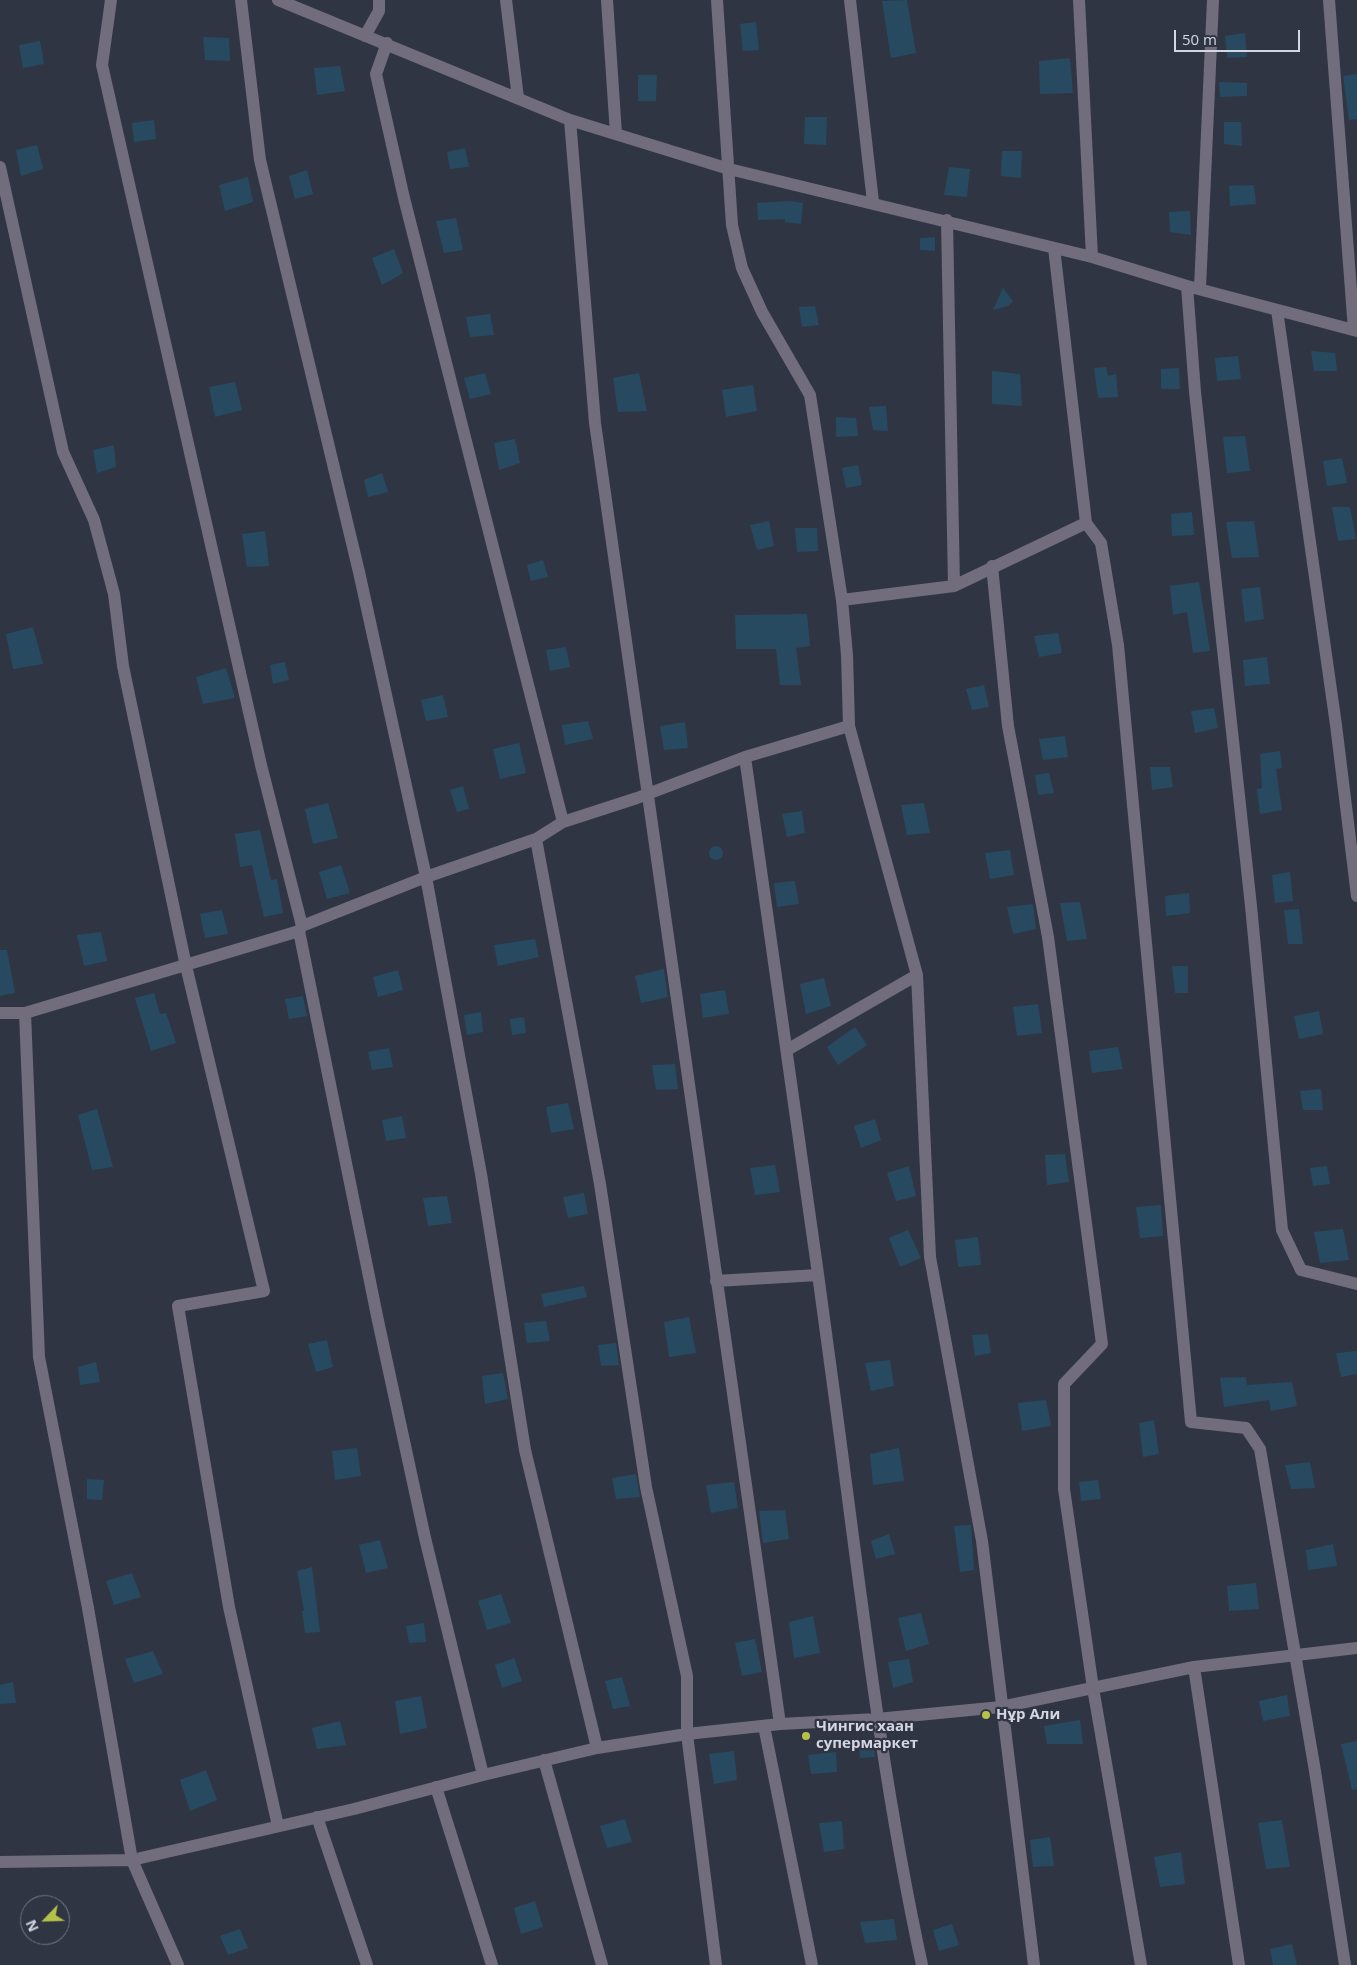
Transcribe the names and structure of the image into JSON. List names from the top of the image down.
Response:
{
  "places": ["Нұр Али", "Чингис хаан супермаркет"],
  "scale_bar": "50 m",
  "north": "bottom left"
}
